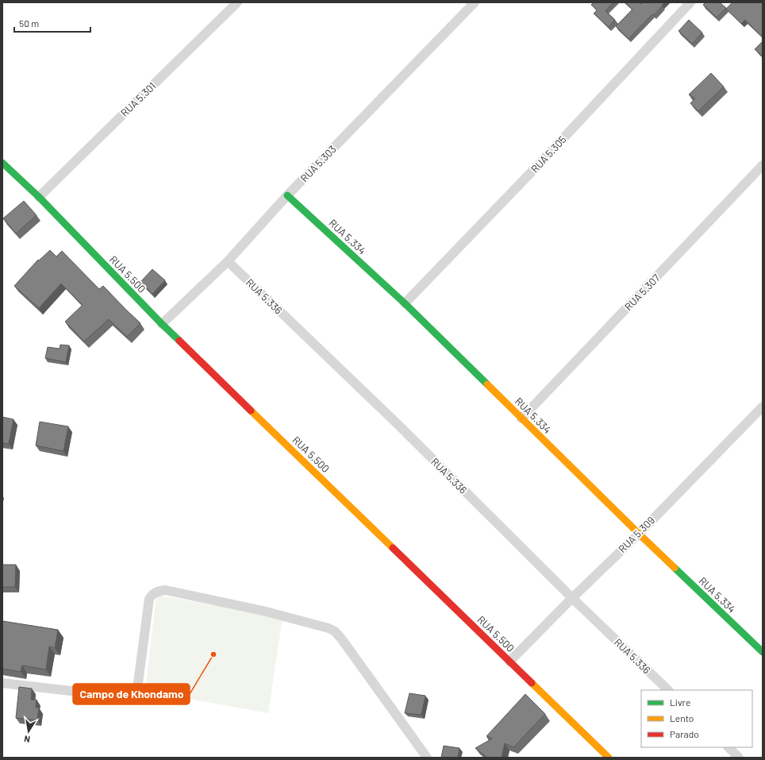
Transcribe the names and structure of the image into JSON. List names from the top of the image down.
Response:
{
  "streets": {
    "street": [
      "RUA 5.301",
      "RUA 5.305",
      "RUA 5.303",
      "RUA 5.334",
      "RUA 5.500",
      "RUA 5.307",
      "RUA 5.336",
      "RUA 5.309"
    ]
  },
  "crossings": [
    ["RUA 5.301", "RUA 5.500"],
    ["RUA 5.305", "RUA 5.334"],
    ["RUA 5.303", "RUA 5.334"],
    ["RUA 5.303", "RUA 5.500"],
    ["RUA 5.303", "RUA 5.336"],
    ["RUA 5.334", "RUA 5.307"],
    ["RUA 5.334", "RUA 5.309"],
    ["RUA 5.500", "RUA 5.309"],
    ["RUA 5.336", "RUA 5.309"]
  ],
  "places": ["Campo de Khondamo"],
  "legend": ["Livre", "Lento", "Parado"],
  "scale_bar": "50 m",
  "north": "bottom"
}
